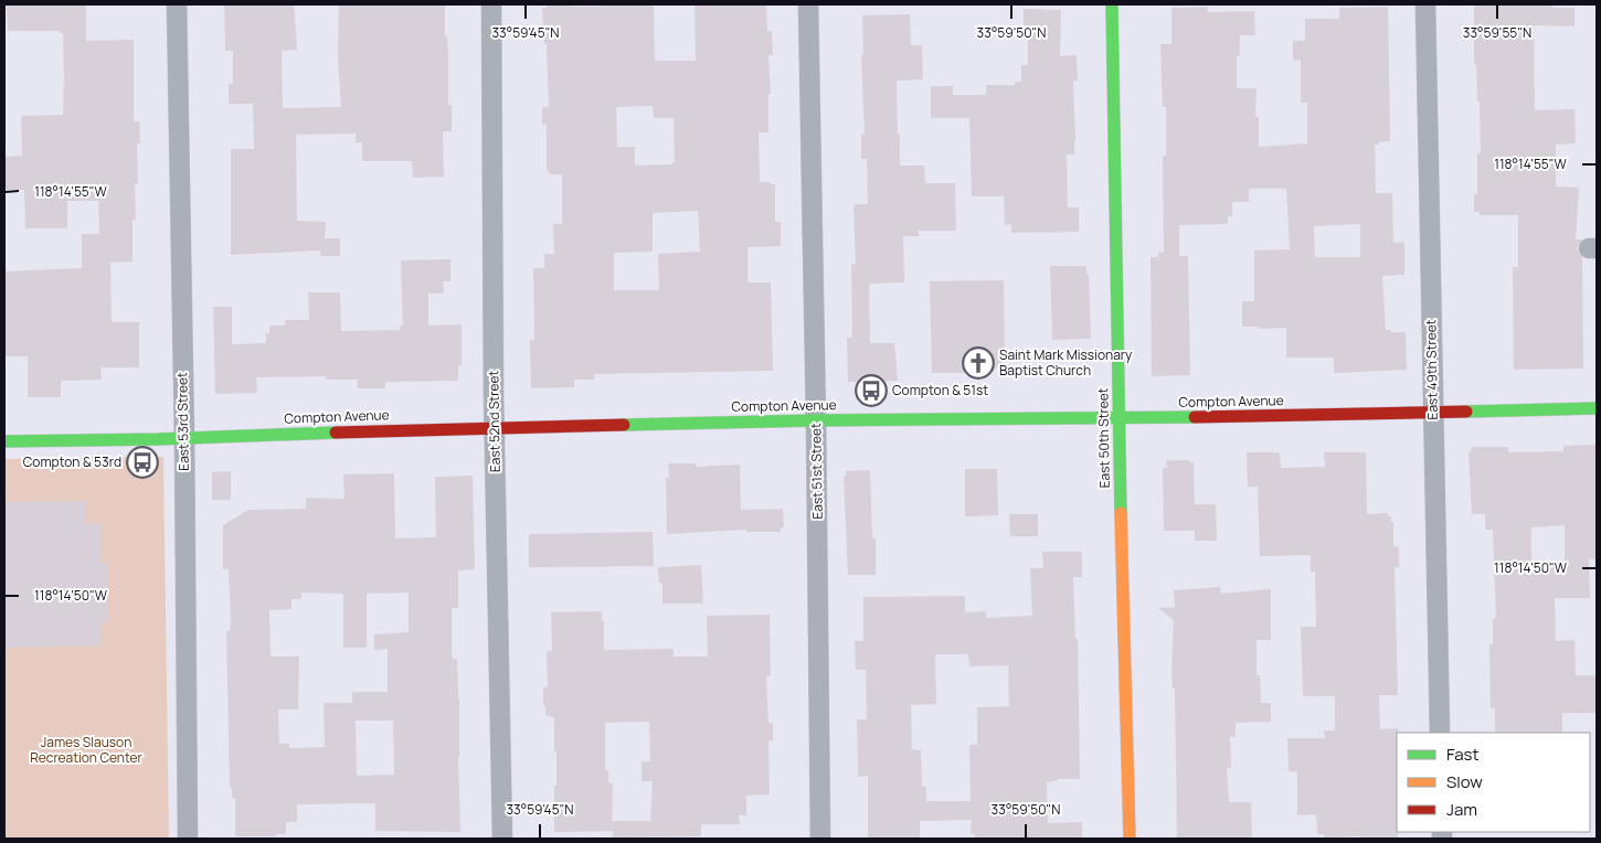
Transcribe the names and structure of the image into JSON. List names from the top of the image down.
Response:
{
  "streets": {
    "main road": ["Compton Avenue", "East 50th Street"],
    "street": [
      "East 49th Street",
      "East 53rd Street",
      "East 52nd Street",
      "East 51st Street"
    ]
  },
  "crossings": [
    ["East 49th Street", "Compton Avenue"],
    ["Compton Avenue", "East 53rd Street"],
    ["Compton Avenue", "East 52nd Street"],
    ["Compton Avenue", "East 50th Street"],
    ["Compton Avenue", "East 51st Street"]
  ],
  "parks": ["James Slauson Recreation Center"],
  "places": {
    "church": ["Saint Mark Missionary Baptist Church"],
    "bus stop": ["Compton & 51st", "Compton & 53rd"]
  },
  "legend": ["Fast", "Slow", "Jam"],
  "coordinates": [
    "33°59'45\"N",
    "33°59'50\"N",
    "33°59'55\"N",
    "118°14'55\"W",
    "118°14'50\"W"
  ]
}
